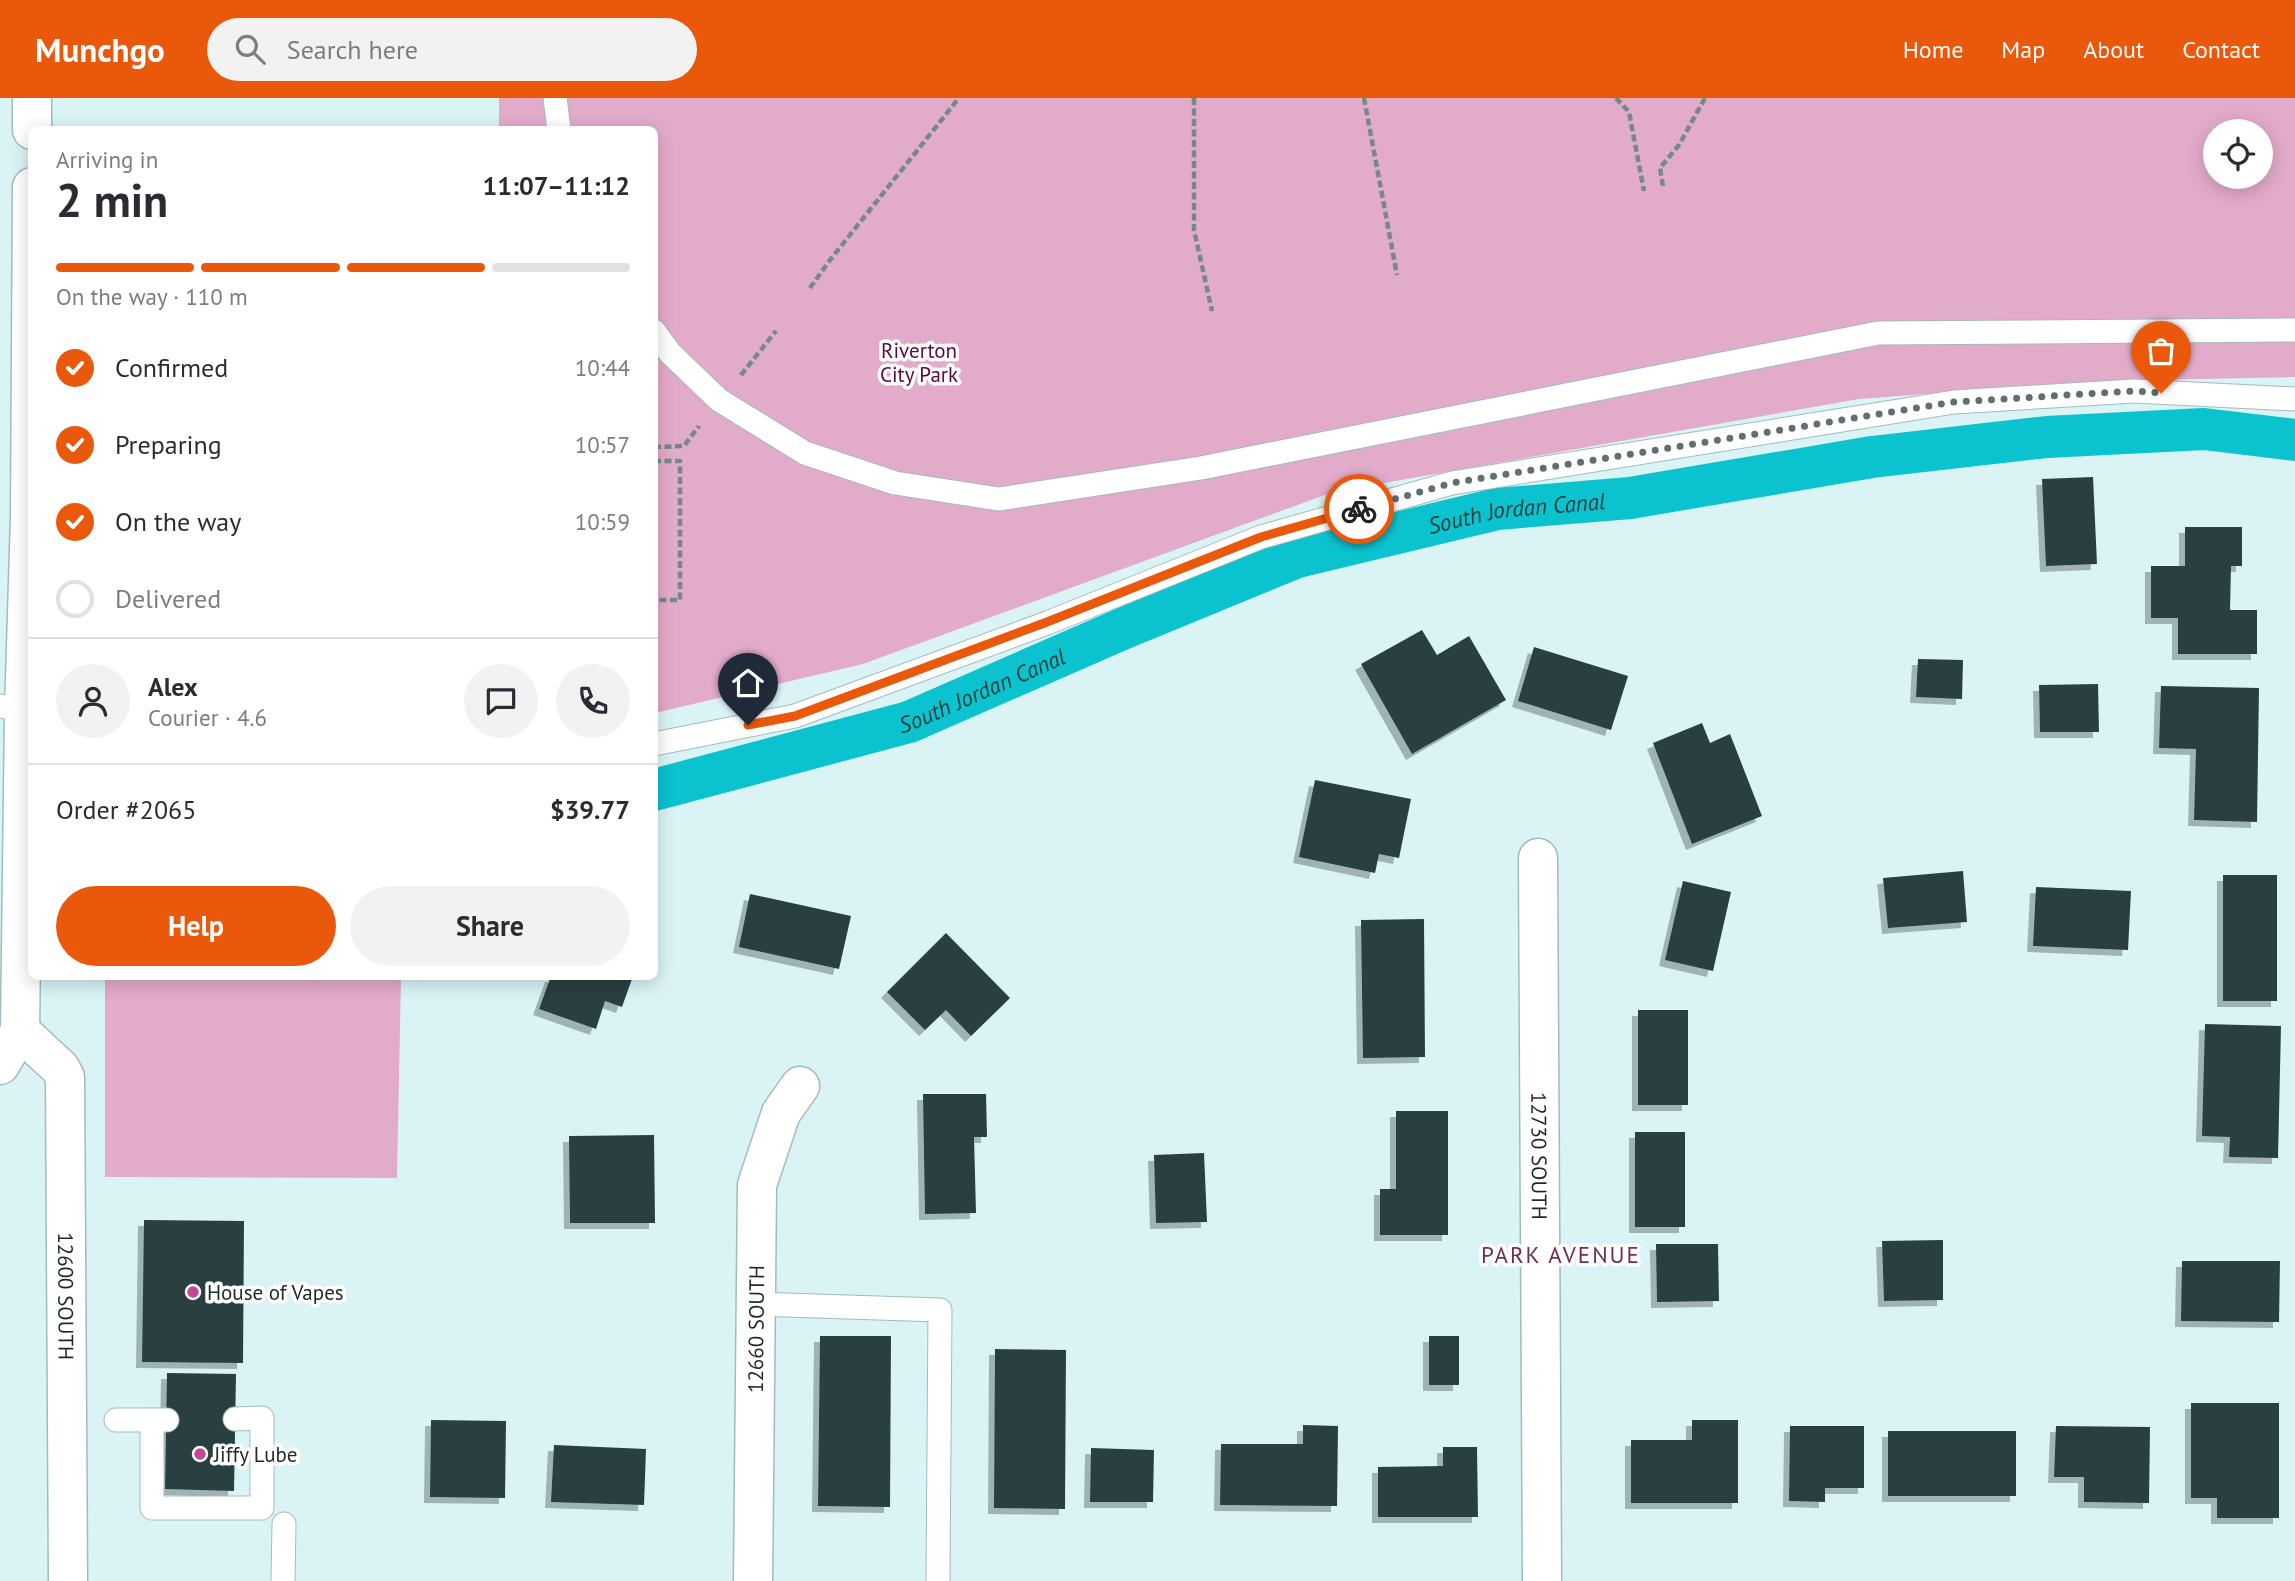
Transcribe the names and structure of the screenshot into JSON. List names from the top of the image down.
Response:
{
  "streets": {
    "main road": ["12730 SOUTH", "12600 SOUTH", "12660 SOUTH"]
  },
  "districts": ["PARK AVENUE"],
  "water": ["South Jordan Canal"],
  "parks": ["Riverton City Park"],
  "places": ["House of Vapes", "Jiffy Lube"],
  "page": {
    "header": "Munchgo",
    "search": "Search here",
    "nav": [
      "Home",
      "Map",
      "About",
      "Contact"
    ],
    "heading": ["2 min", "Arriving in", "11:07–11:12"],
    "panel": [
      "Alex",
      "Courier · 4.6",
      "Order #2065",
      "$39.77"
    ],
    "bar": "On the way · 110 m",
    "list": [
      ["Confirmed", "10:44"],
      ["Preparing", "10:57"],
      ["On the way", "10:59"],
      "Delivered"
    ],
    "buttons": ["Help", "Share"]
  }
}
